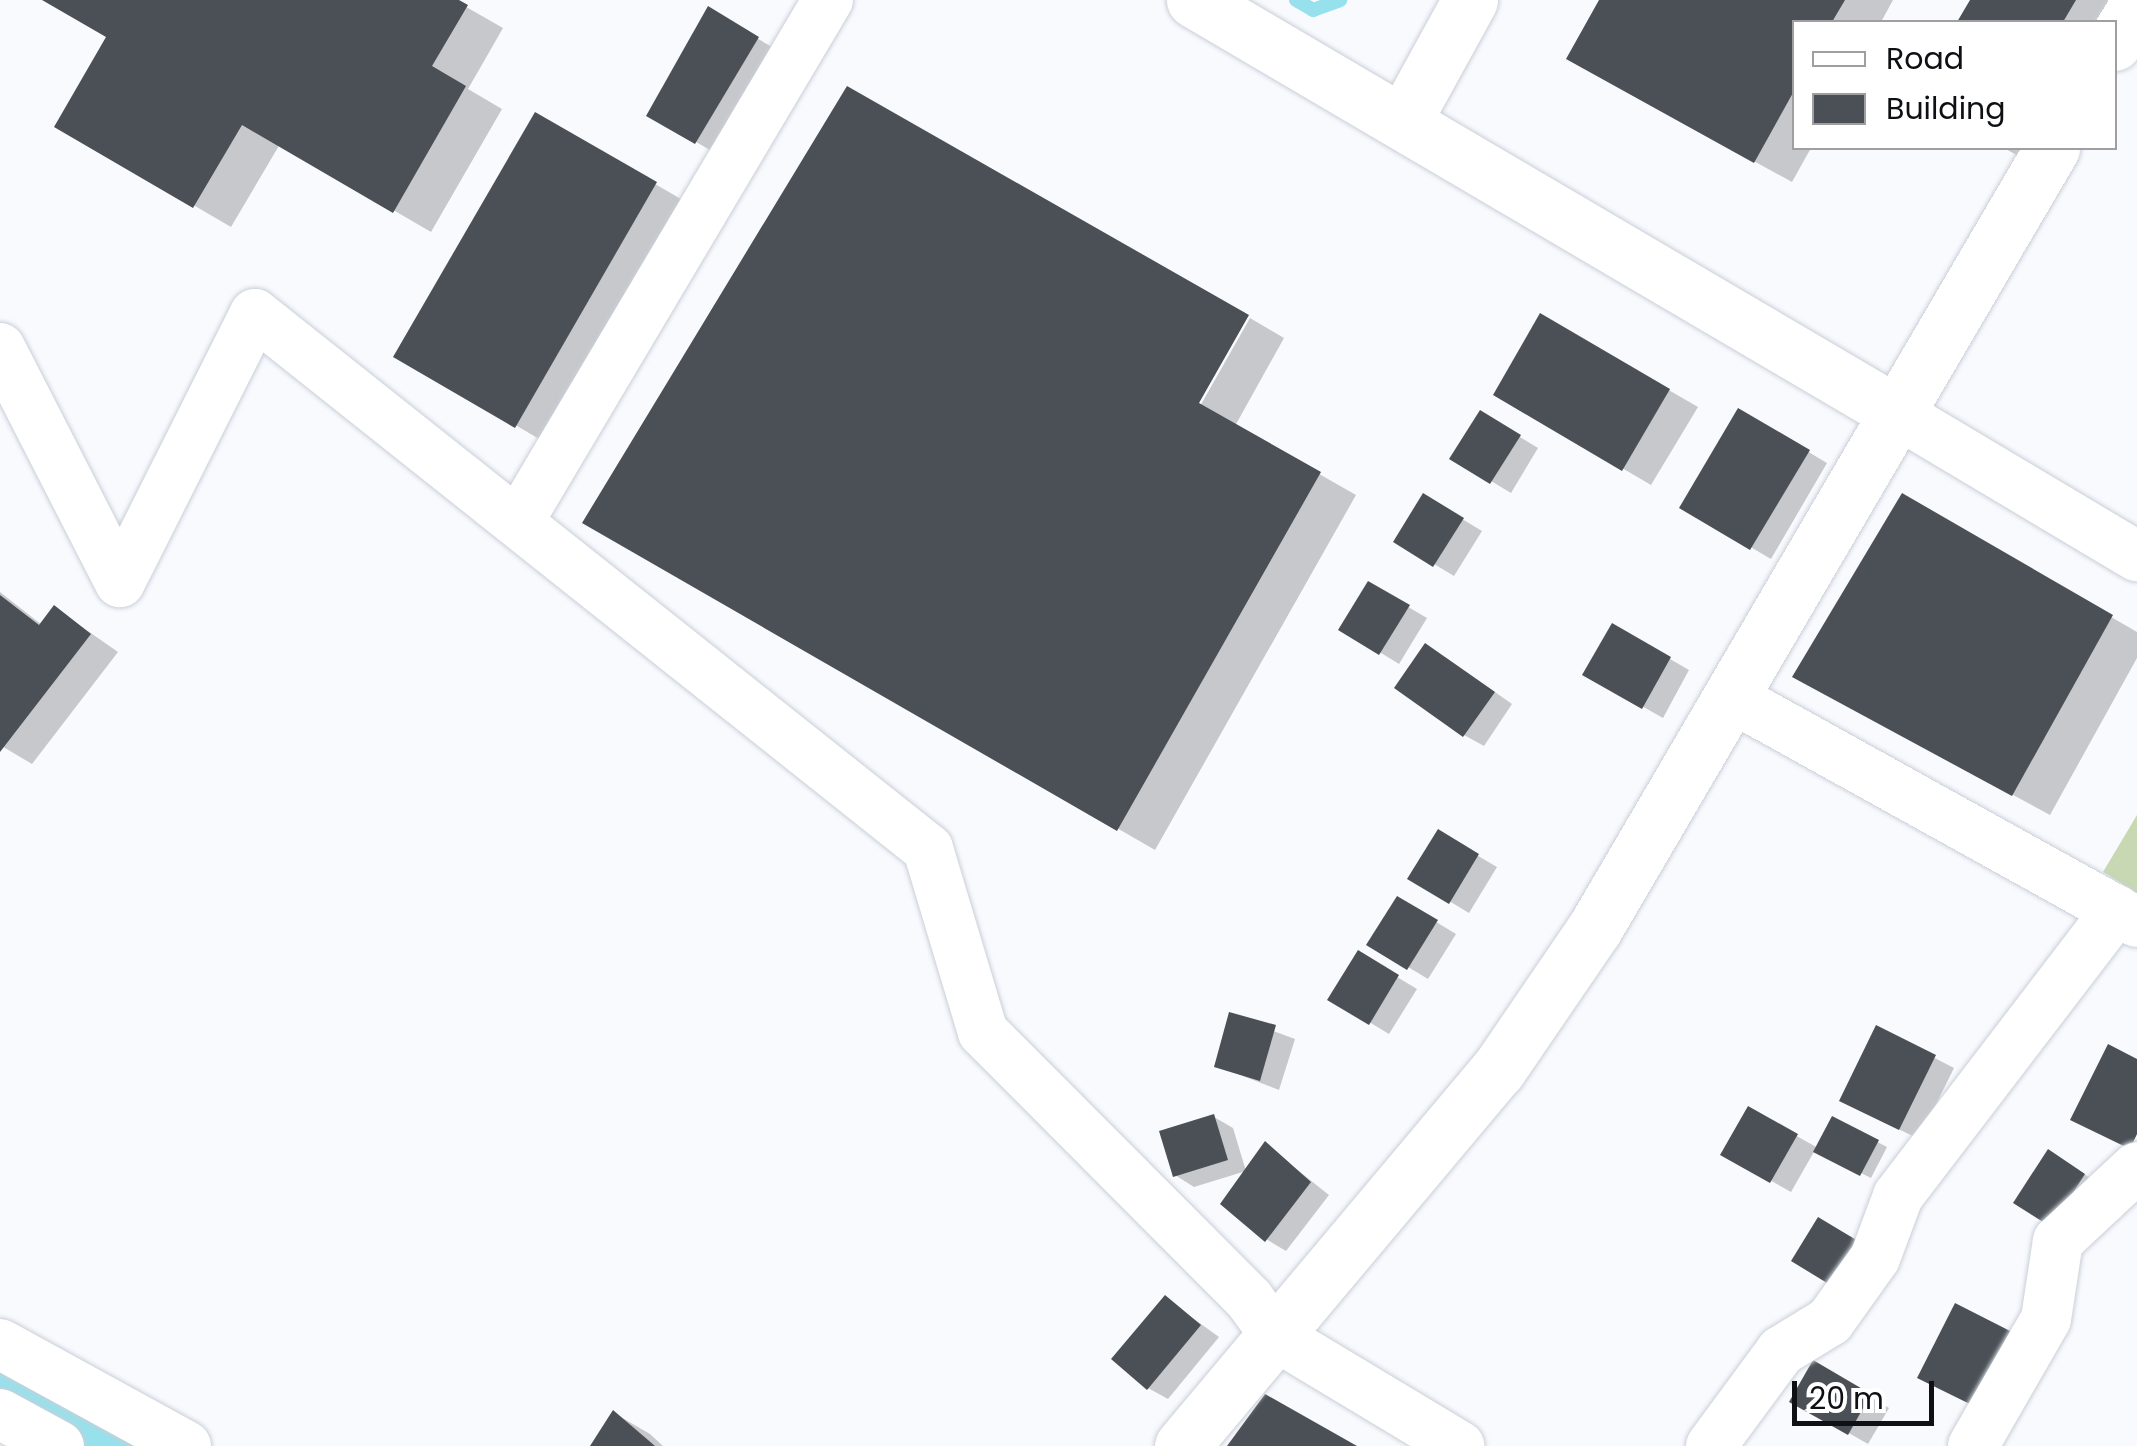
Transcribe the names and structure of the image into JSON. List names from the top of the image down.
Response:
{
  "legend": ["Road", "Building"],
  "scale_bar": "20 m"
}
